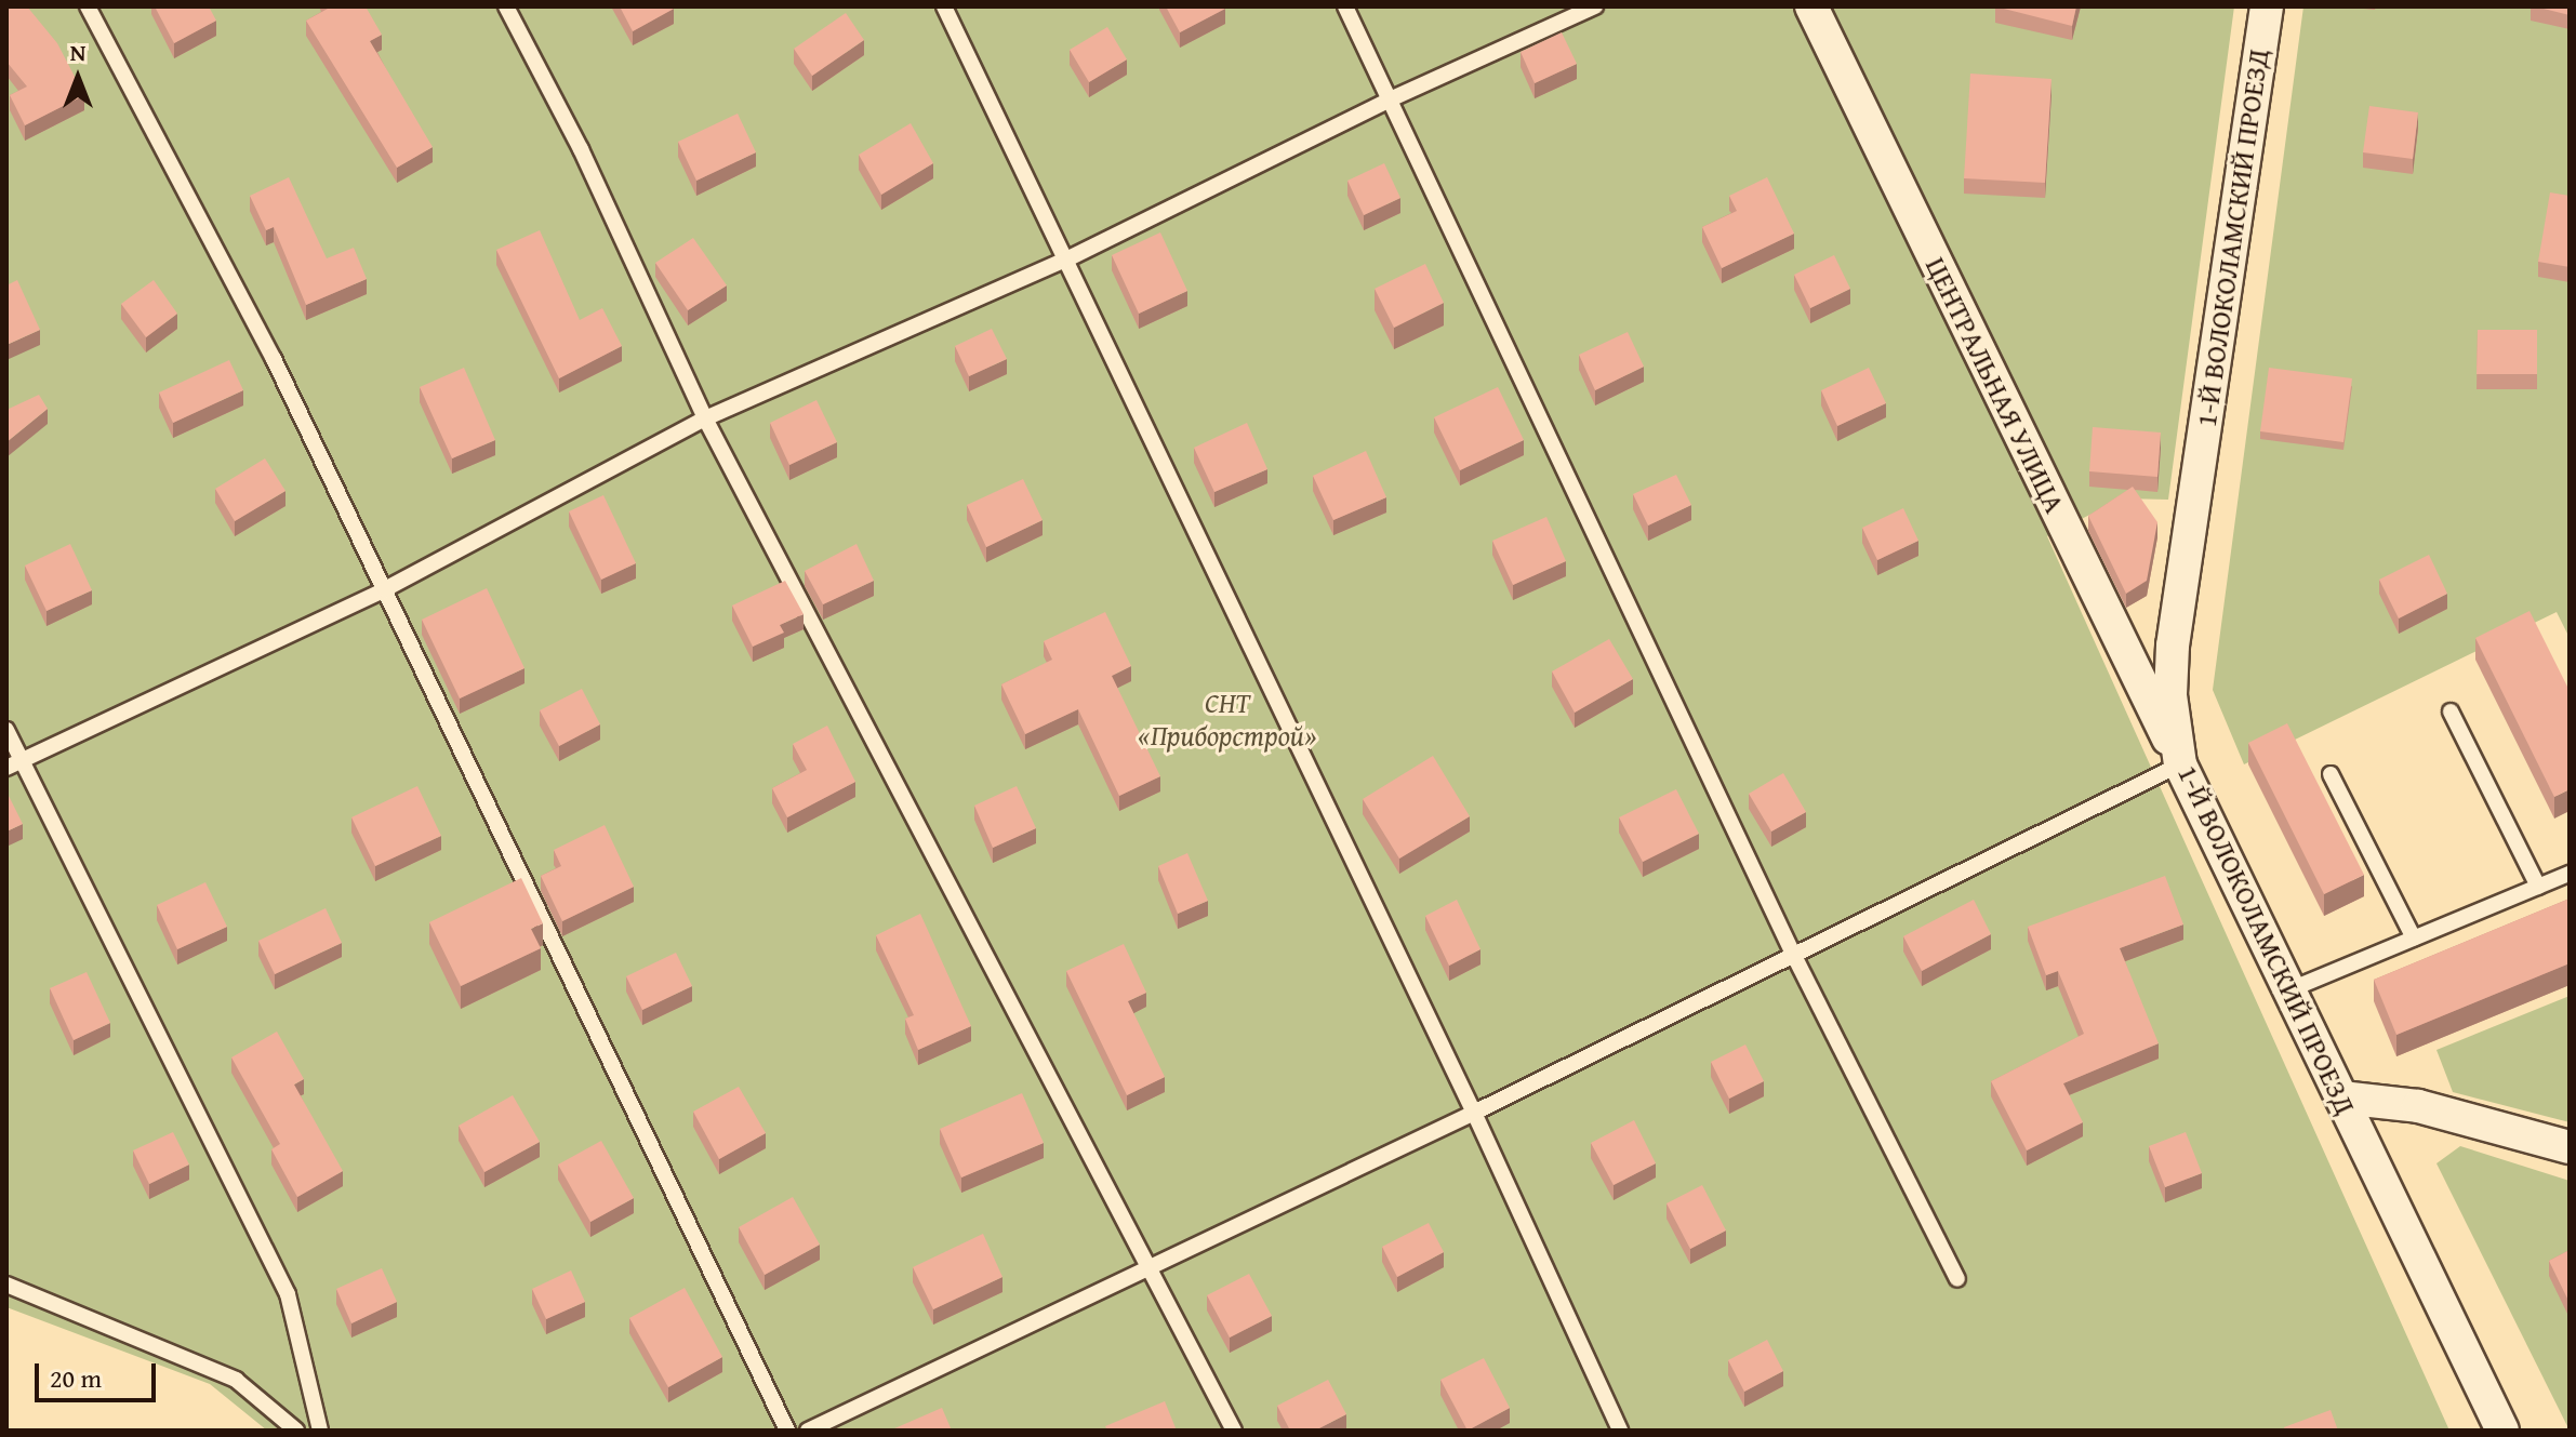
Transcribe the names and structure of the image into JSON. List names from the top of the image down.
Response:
{
  "streets": {
    "street": ["1-Й ВОЛОКОЛАМСКИЙ ПРОЕЗД", "ЦЕНТРАЛЬНАЯ УЛИЦА"]
  },
  "crossings": [
    ["1-Й ВОЛОКОЛАМСКИЙ ПРОЕЗД", "ЦЕНТРАЛЬНАЯ УЛИЦА"]
  ],
  "parks": ["СНТ «Приборстрой»"],
  "scale_bar": "20 m",
  "north": "top"
}
